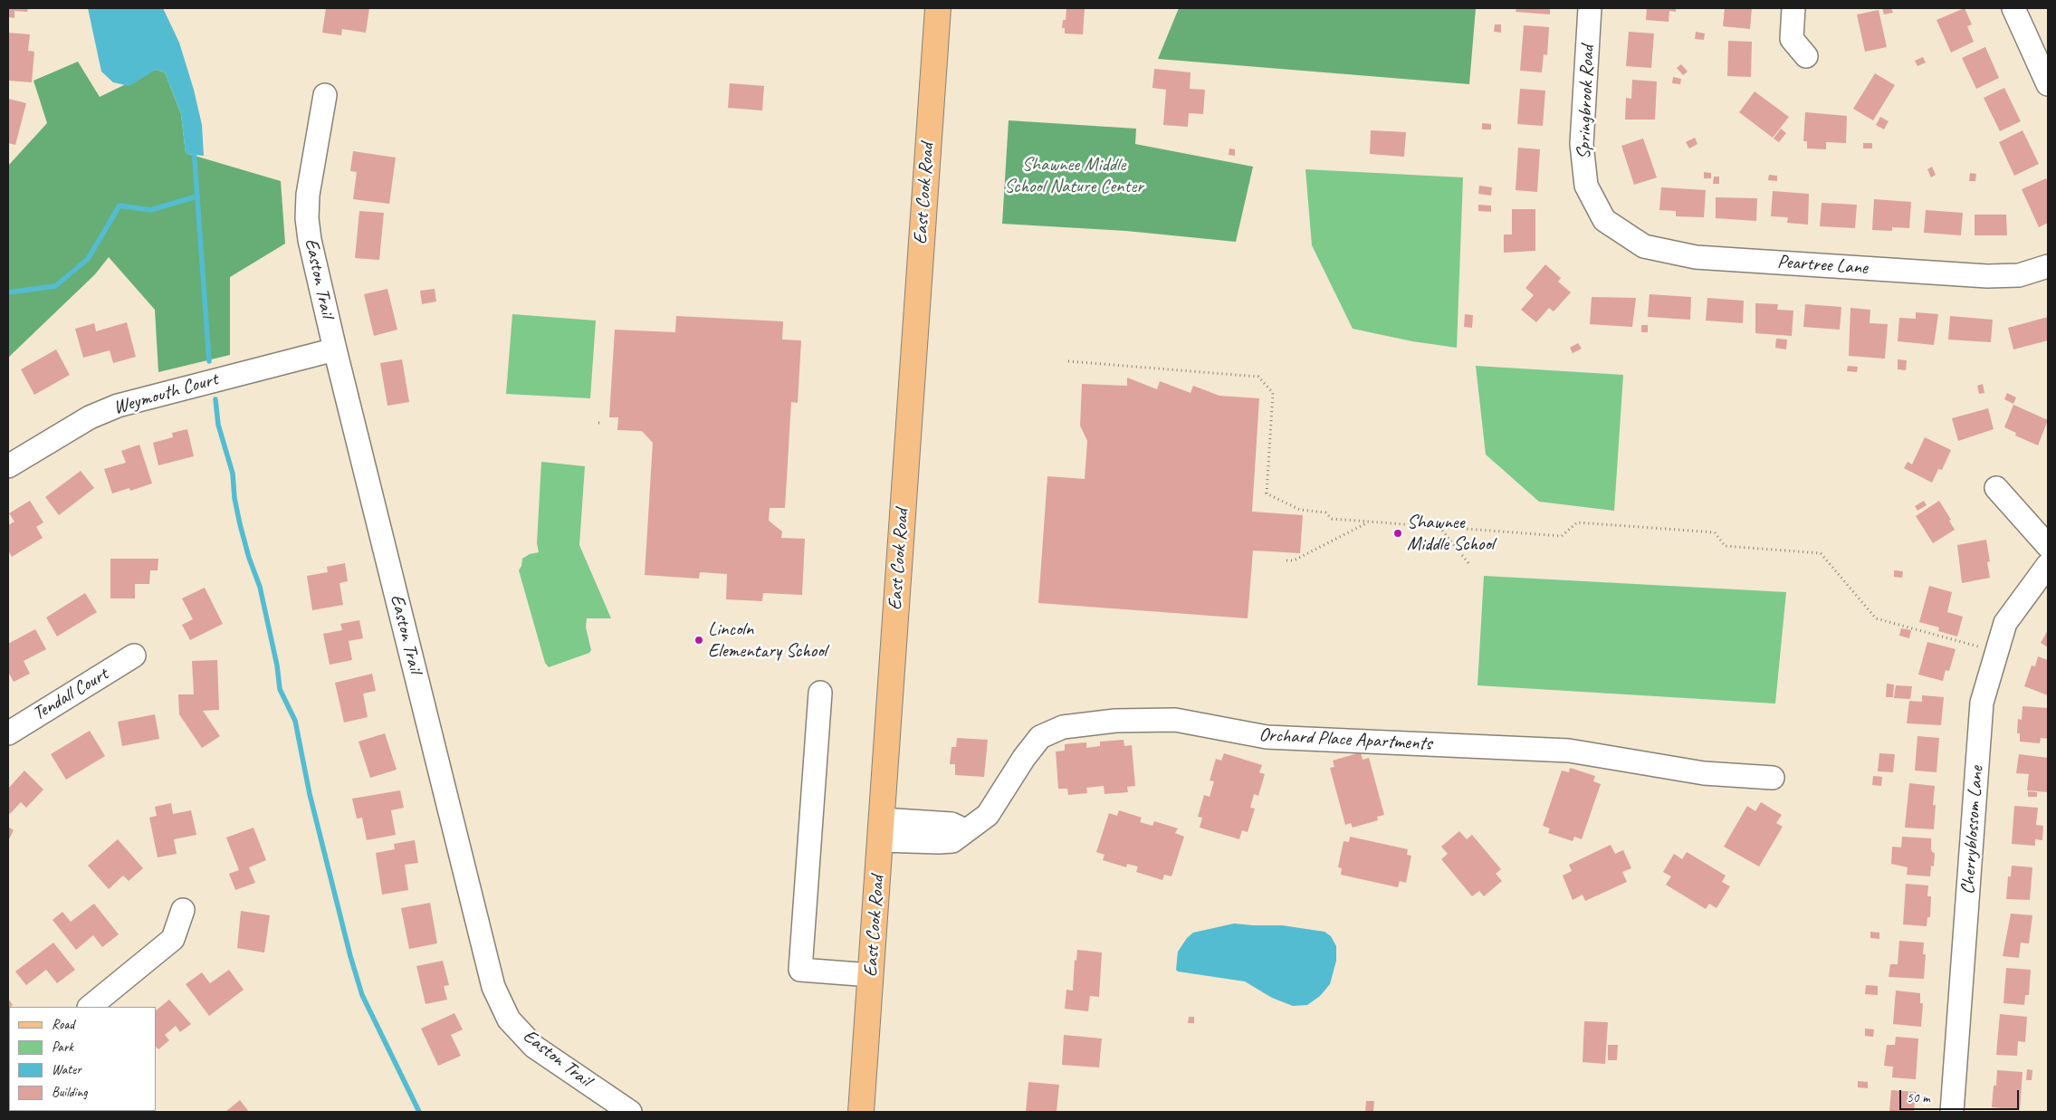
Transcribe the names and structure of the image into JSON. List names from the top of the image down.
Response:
{
  "streets": {
    "main road": ["East Cook Road"],
    "street": [
      "Springbrook Road",
      "Peartree Lane",
      "Easton Trail",
      "Weymouth Court",
      "Tendall Court",
      "Orchard Place Apartments",
      "Cherryblossom Lane"
    ]
  },
  "crossings": [
    ["Springbrook Road", "Peartree Lane"],
    ["East Cook Road", "Orchard Place Apartments"],
    ["Easton Trail", "Weymouth Court"]
  ],
  "parks": ["Shawnee Middle School Nature Center"],
  "places": ["Shawnee Middle School", "Lincoln Elementary School"],
  "legend": [
    "Road",
    "Park",
    "Water",
    "Building"
  ],
  "scale_bar": "50 m"
}
